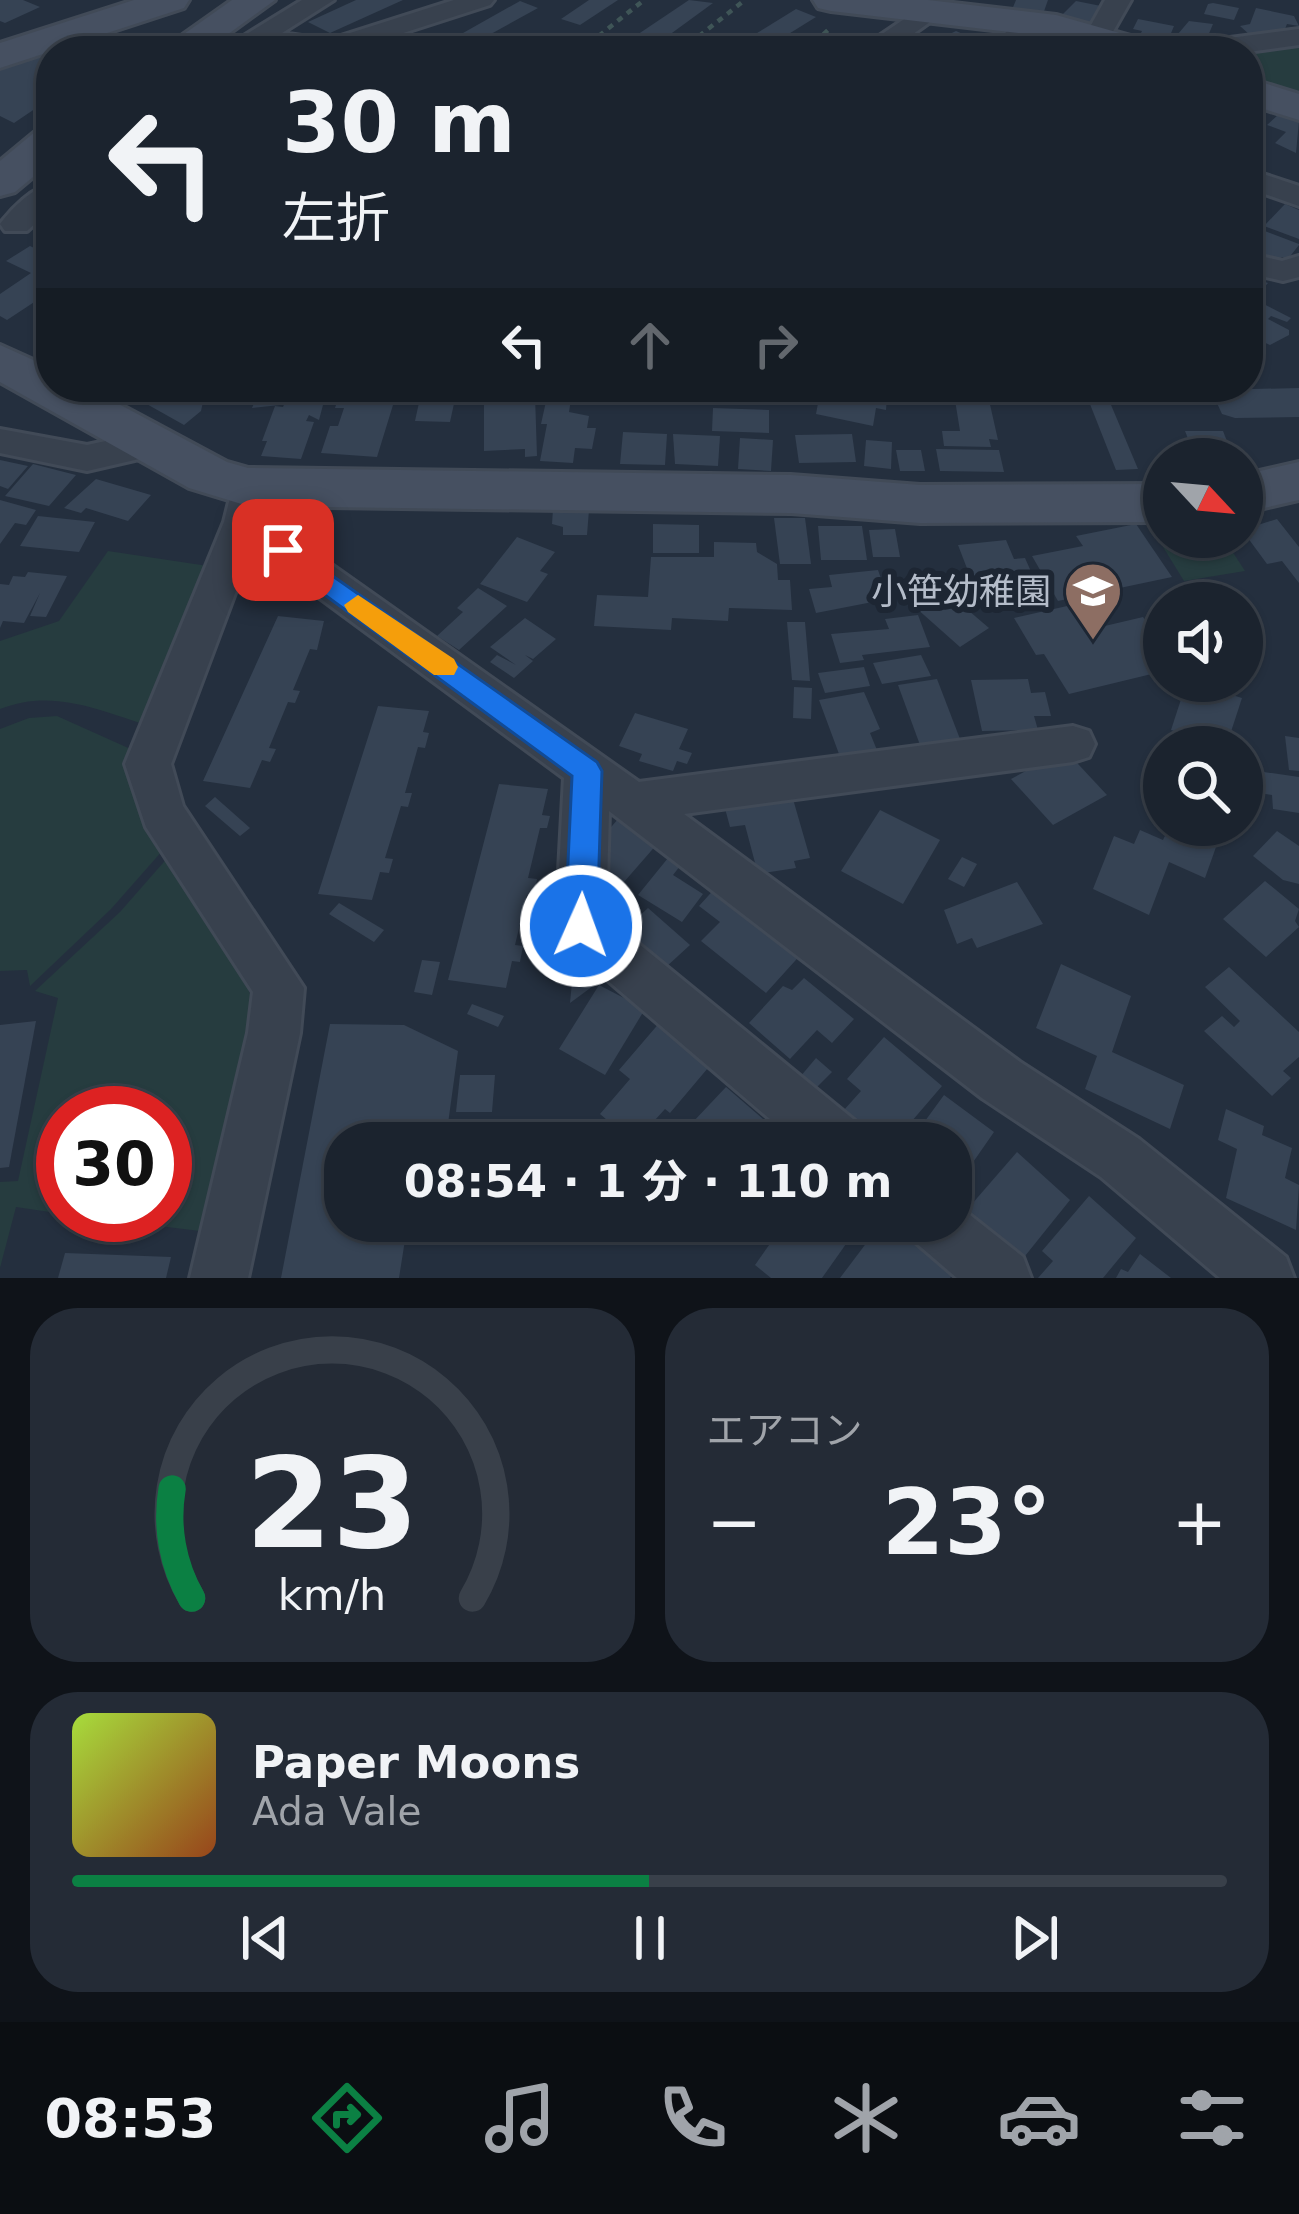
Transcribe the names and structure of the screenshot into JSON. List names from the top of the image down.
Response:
{
  "places": {
    "school or university": ["小笹幼稚園"]
  },
  "north": "bottom right",
  "page": {
    "turn": ["30 m", "左折"],
    "limit": "30",
    "trip": "08:54 · 1 分 · 110 m",
    "tile": "エアコン",
    "heat": ["−", "23°", "+"],
    "song": ["Paper Moons", "Ada Vale"],
    "tabs": "08:53",
    "gauge": ["23", "km/h"]
  }
}
